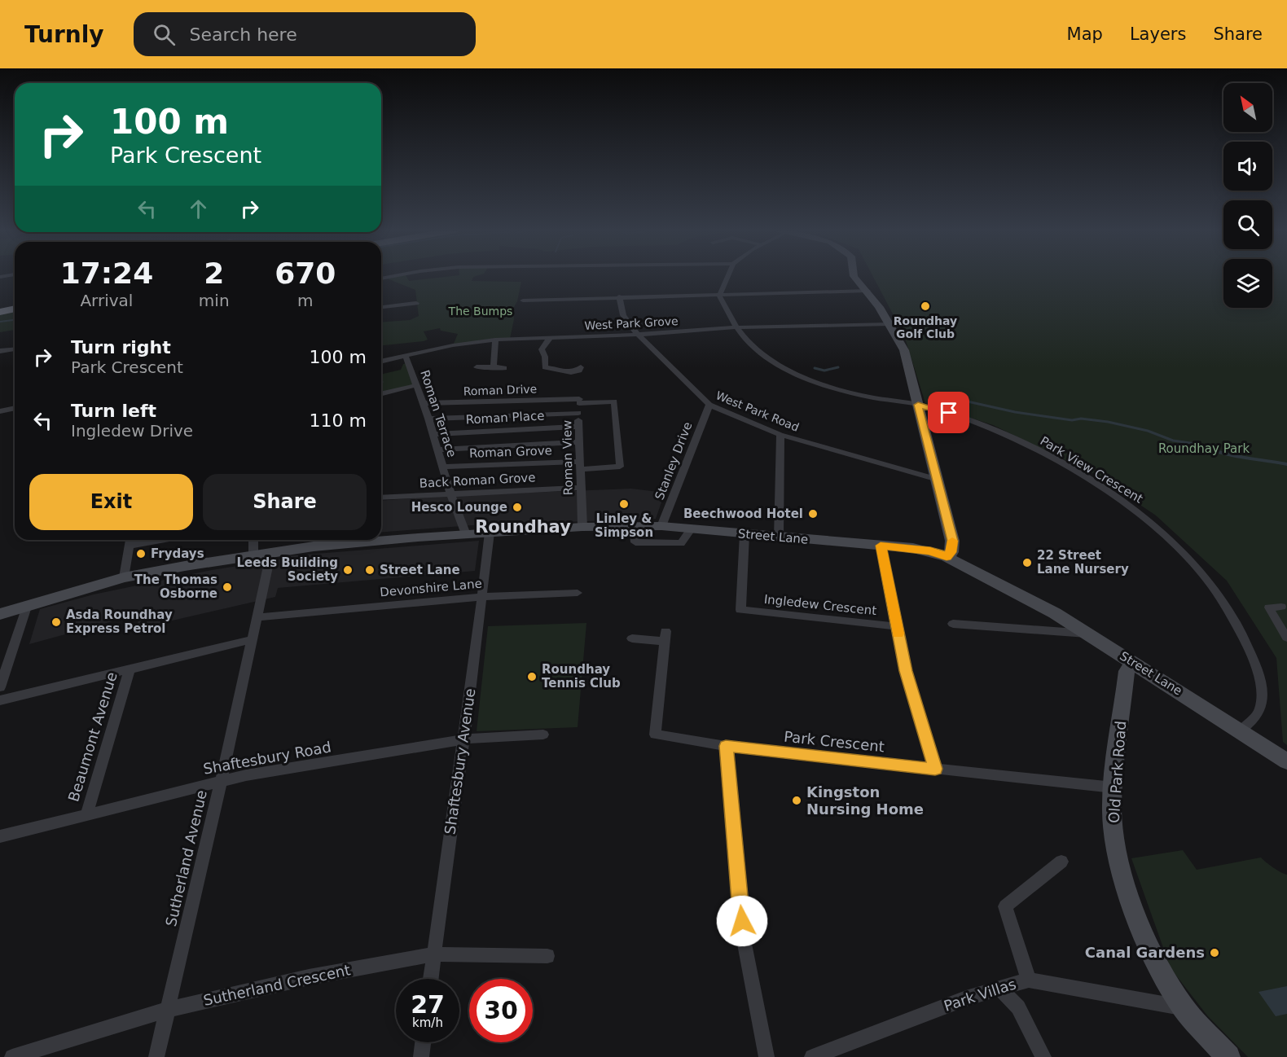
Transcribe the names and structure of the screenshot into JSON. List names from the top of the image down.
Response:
{
  "streets": {
    "street": [
      "West Park Grove",
      "Roman Drive",
      "West Park Road",
      "Roman Terrace",
      "Roman Place",
      "Roman Grove",
      "Roman View",
      "Stanley Drive",
      "Park View Crescent",
      "Back Roman Grove",
      "Street Lane",
      "Devonshire Lane",
      "Ingledew Crescent",
      "Beaumont Avenue",
      "Park Crescent",
      "Shaftesbury Road",
      "Shaftesbury Avenue",
      "Old Park Road",
      "Sutherland Avenue",
      "Sutherland Crescent",
      "Park Villas"
    ]
  },
  "crossings": [
    ["West Park Grove", "West Park Road"],
    ["West Park Grove", "Roman Terrace"],
    ["West Park Grove", "Park View Crescent"],
    ["Roman Drive", "Roman Terrace"],
    ["Roman Drive", "Roman Grove"],
    ["Roman Drive", "Roman View"],
    ["West Park Road", "Stanley Drive"],
    ["Roman Terrace", "Roman Place"],
    ["Roman Terrace", "Roman Grove"],
    ["Roman Terrace", "Back Roman Grove"],
    ["Roman Terrace", "Street Lane"],
    ["Roman Place", "Roman View"],
    ["Roman Grove", "Roman View"],
    ["Roman View", "Back Roman Grove"],
    ["Roman View", "Street Lane"],
    ["Stanley Drive", "Street Lane"],
    ["Park View Crescent", "Street Lane"],
    ["Street Lane", "Ingledew Crescent"],
    ["Street Lane", "Shaftesbury Avenue"],
    ["Street Lane", "Old Park Road"],
    ["Street Lane", "Sutherland Avenue"],
    ["Devonshire Lane", "Shaftesbury Avenue"],
    ["Devonshire Lane", "Sutherland Avenue"],
    ["Beaumont Avenue", "Shaftesbury Road"],
    ["Park Crescent", "Old Park Road"],
    ["Shaftesbury Road", "Shaftesbury Avenue"],
    ["Shaftesbury Road", "Sutherland Avenue"],
    ["Shaftesbury Avenue", "Sutherland Crescent"],
    ["Old Park Road", "Park Villas"],
    ["Sutherland Avenue", "Sutherland Crescent"]
  ],
  "districts": ["Roundhay"],
  "parks": ["The Bumps", "Roundhay Park"],
  "places": [
    "Roundhay Golf Club",
    "Linley & Simpson",
    "Hesco Lounge",
    "Beechwood Hotel",
    "Frydays",
    "22 Street Lane Nursery",
    "Leeds Building Society",
    "Street Lane",
    "The Thomas Osborne",
    "Asda Roundhay Express Petrol",
    "Roundhay Tennis Club",
    "Kingston Nursing Home",
    "Canal Gardens"
  ],
  "north": "top left",
  "page": {
    "header": "Turnly",
    "search": "Search here",
    "nav": ["Map", "Layers", "Share"],
    "turn": ["100 m", "Park Crescent"],
    "eta": [
      "17:24",
      "Arrival",
      "2",
      "min",
      "670",
      "m"
    ],
    "list": [
      {
        "name": "Turn right",
        "note": "Park Crescent",
        "value": "100 m"
      },
      {
        "name": "Turn left",
        "note": "Ingledew Drive",
        "value": "110 m"
      }
    ],
    "buttons": ["Exit", "Share"],
    "speed": "27 km/h",
    "limit": "30"
  }
}
